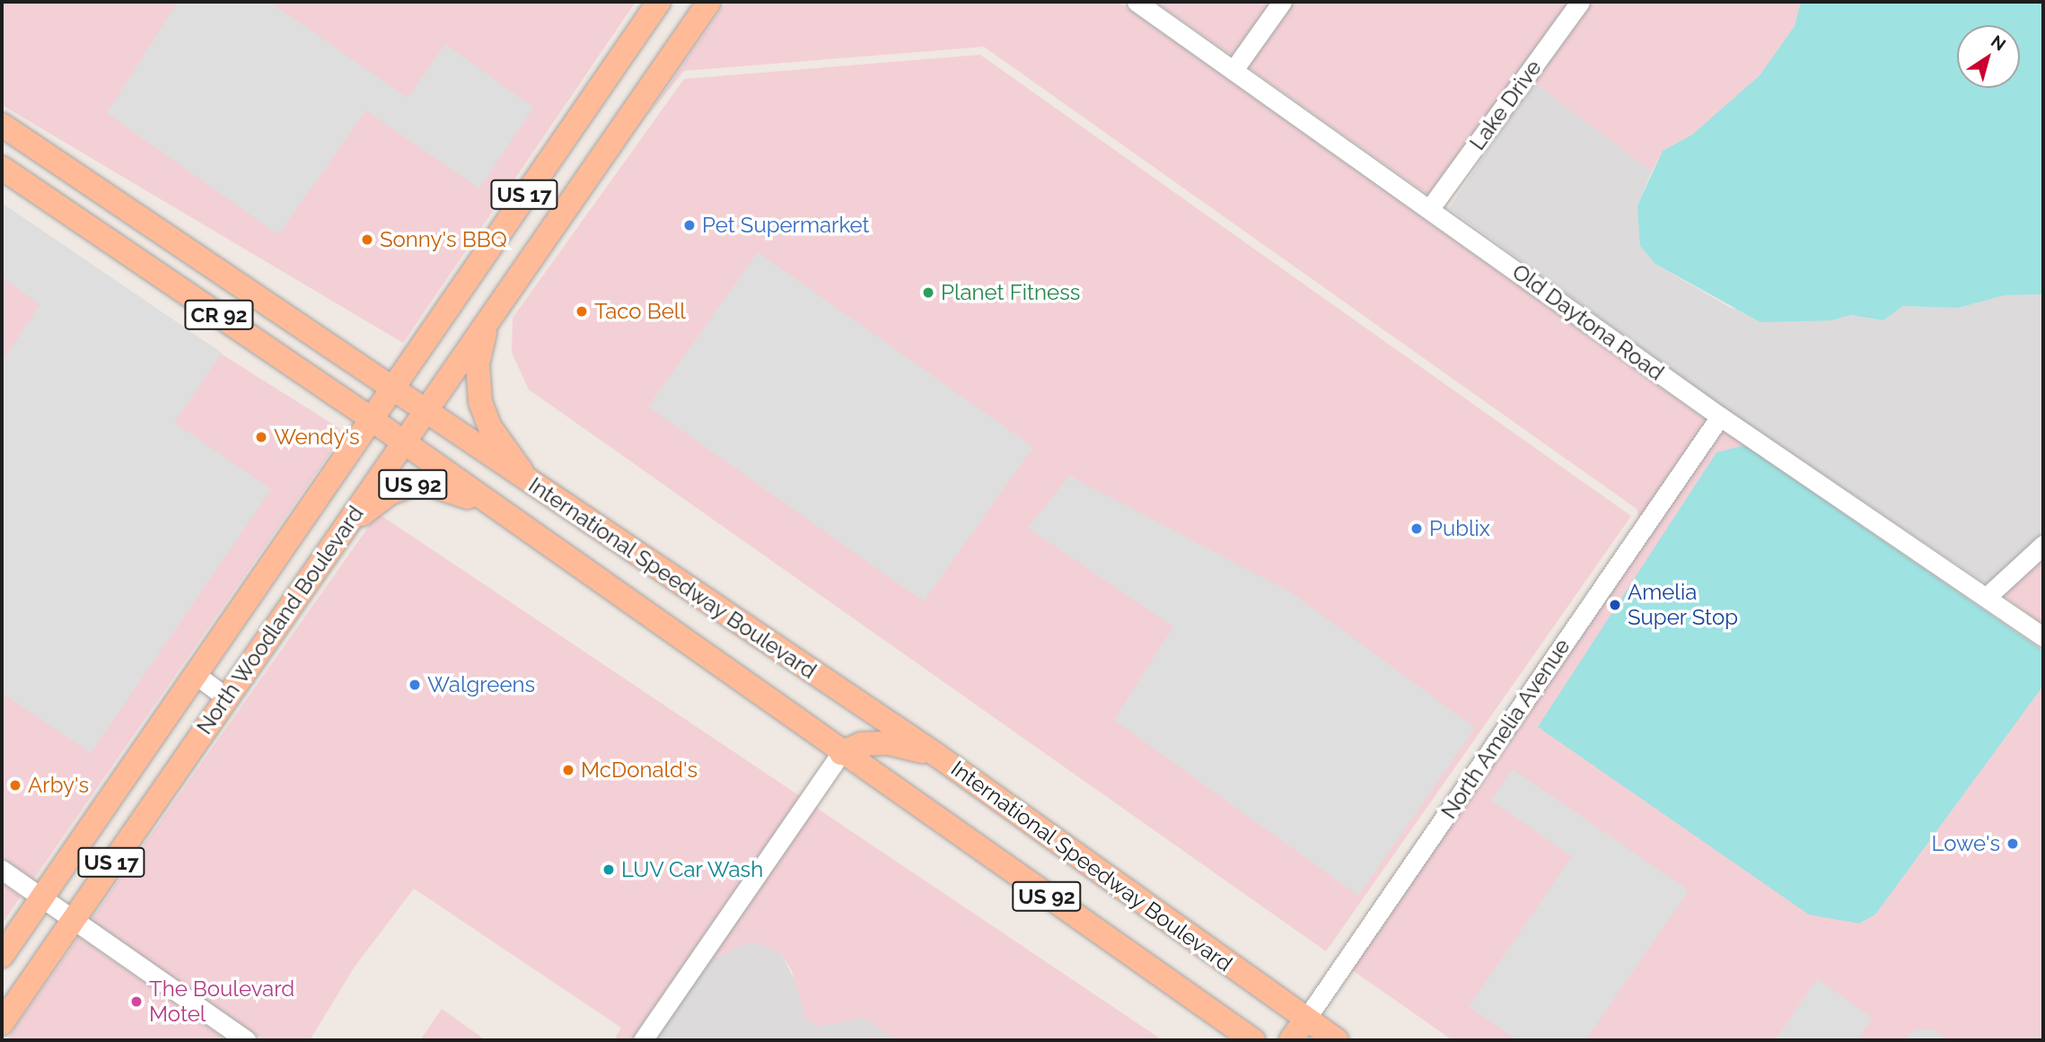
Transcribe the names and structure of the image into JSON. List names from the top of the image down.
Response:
{
  "streets": {
    "main road": [
      "US 17",
      "CR 92",
      "US 92",
      "International Speedway Boulevard",
      "North Woodland Boulevard",
      "North Amelia Avenue"
    ],
    "street": ["Lake Drive", "Old Daytona Road"]
  },
  "crossings": [
    ["Lake Drive", "Old Daytona Road"],
    ["Old Daytona Road", "North Amelia Avenue"],
    ["US 92", "International Speedway Boulevard"],
    ["US 92", "North Woodland Boulevard"],
    ["International Speedway Boulevard", "North Woodland Boulevard"],
    ["International Speedway Boulevard", "North Amelia Avenue"]
  ],
  "places": [
    "Pet Supermarket",
    "Sonny's BBQ",
    "Planet Fitness",
    "Taco Bell",
    "Wendy's",
    "Publix",
    "Amelia Super Stop",
    "Walgreens",
    "McDonald's",
    "Arby's",
    "Lowe's",
    "LUV Car Wash",
    "The Boulevard Motel"
  ],
  "north": "top right"
}
